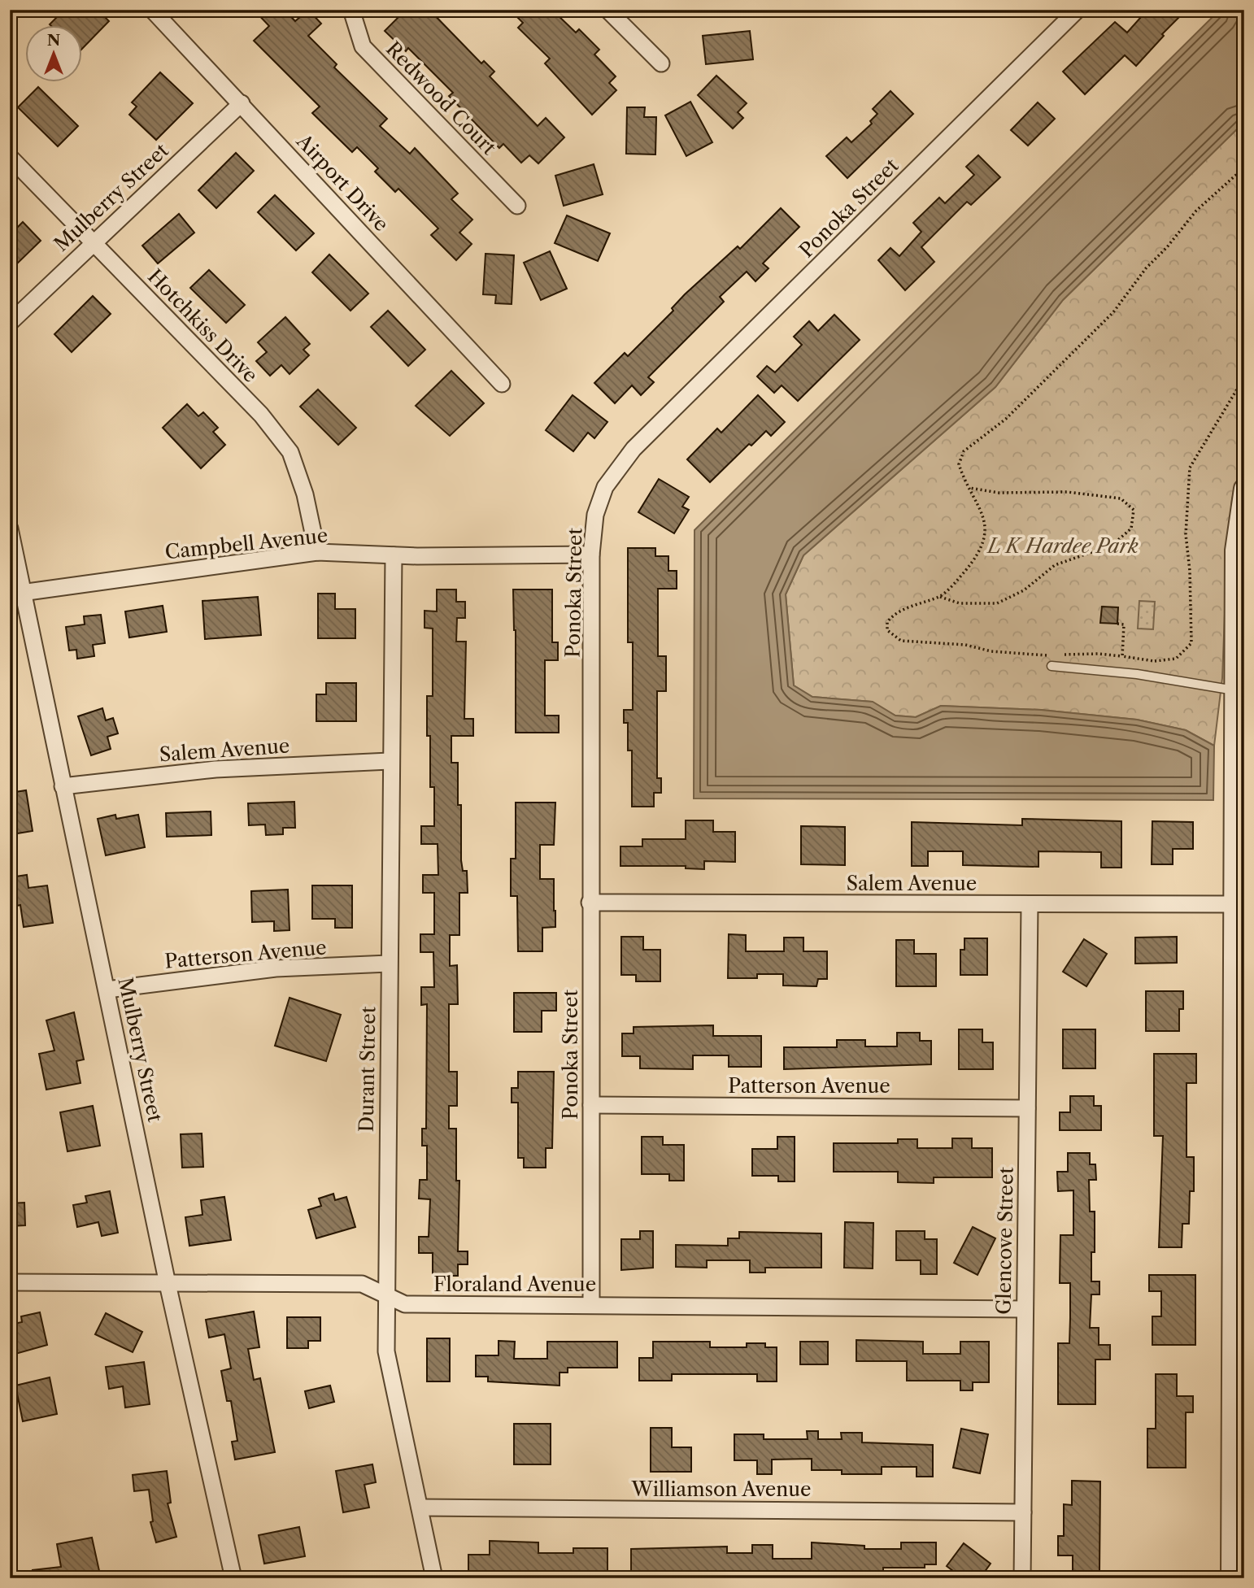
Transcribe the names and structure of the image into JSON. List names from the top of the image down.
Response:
{
  "streets": {
    "street": [
      "Redwood Court",
      "Airport Drive",
      "Mulberry Street",
      "Ponoka Street",
      "Hotchkiss Drive",
      "Campbell Avenue",
      "Salem Avenue",
      "Patterson Avenue",
      "Durant Street",
      "Glencove Street",
      "Floraland Avenue",
      "Williamson Avenue"
    ]
  },
  "crossings": [
    ["Airport Drive", "Mulberry Street"],
    ["Mulberry Street", "Hotchkiss Drive"],
    ["Mulberry Street", "Campbell Avenue"],
    ["Mulberry Street", "Salem Avenue"],
    ["Mulberry Street", "Patterson Avenue"],
    ["Mulberry Street", "Floraland Avenue"],
    ["Ponoka Street", "Campbell Avenue"],
    ["Ponoka Street", "Salem Avenue"],
    ["Ponoka Street", "Patterson Avenue"],
    ["Ponoka Street", "Floraland Avenue"],
    ["Hotchkiss Drive", "Campbell Avenue"],
    ["Campbell Avenue", "Durant Street"],
    ["Salem Avenue", "Durant Street"],
    ["Salem Avenue", "Glencove Street"],
    ["Patterson Avenue", "Durant Street"],
    ["Patterson Avenue", "Glencove Street"],
    ["Durant Street", "Floraland Avenue"],
    ["Durant Street", "Williamson Avenue"],
    ["Glencove Street", "Floraland Avenue"],
    ["Glencove Street", "Williamson Avenue"]
  ],
  "parks": ["L K Hardee Park"],
  "north": "top"
}
